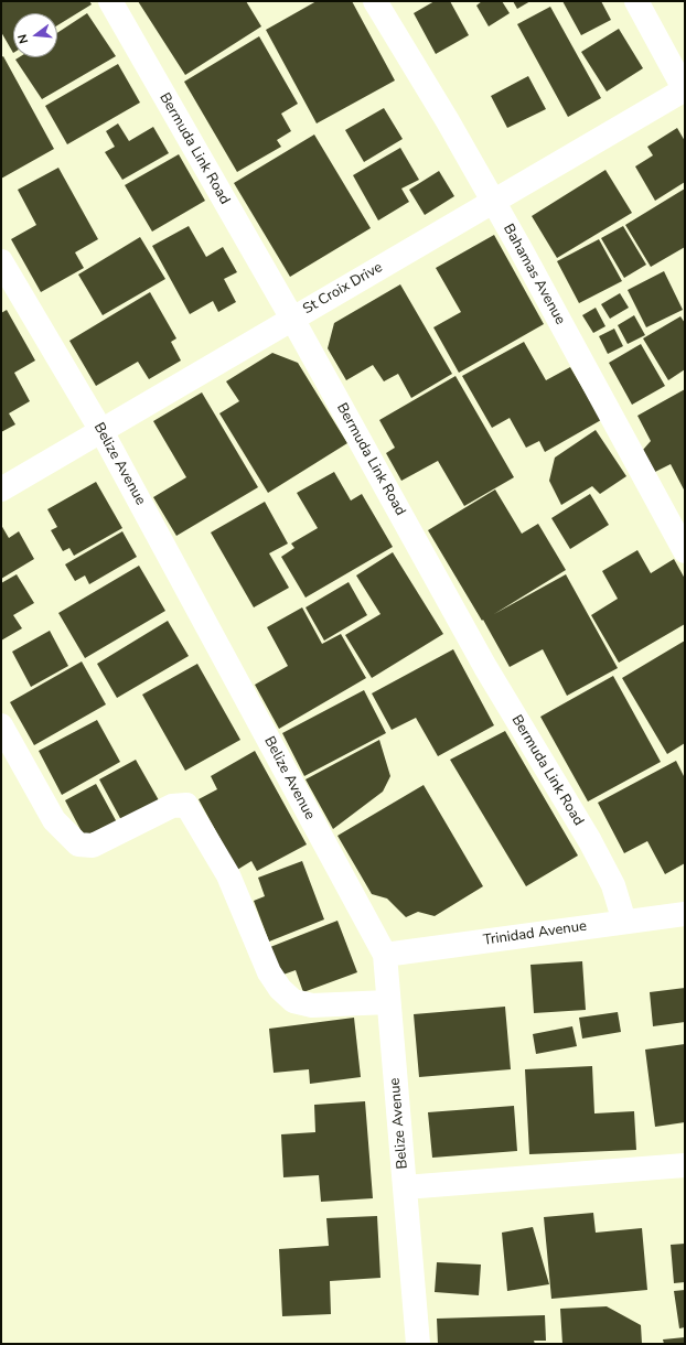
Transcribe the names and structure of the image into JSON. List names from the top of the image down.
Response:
{
  "streets": {
    "street": [
      "Bermuda Link Road",
      "Bahamas Avenue",
      "St Croix Drive",
      "Belize Avenue",
      "Trinidad Avenue"
    ]
  },
  "crossings": [
    ["Bermuda Link Road", "St Croix Drive"],
    ["Bermuda Link Road", "Trinidad Avenue"],
    ["Bahamas Avenue", "St Croix Drive"],
    ["St Croix Drive", "Belize Avenue"],
    ["Belize Avenue", "Trinidad Avenue"]
  ],
  "north": "left"
}
